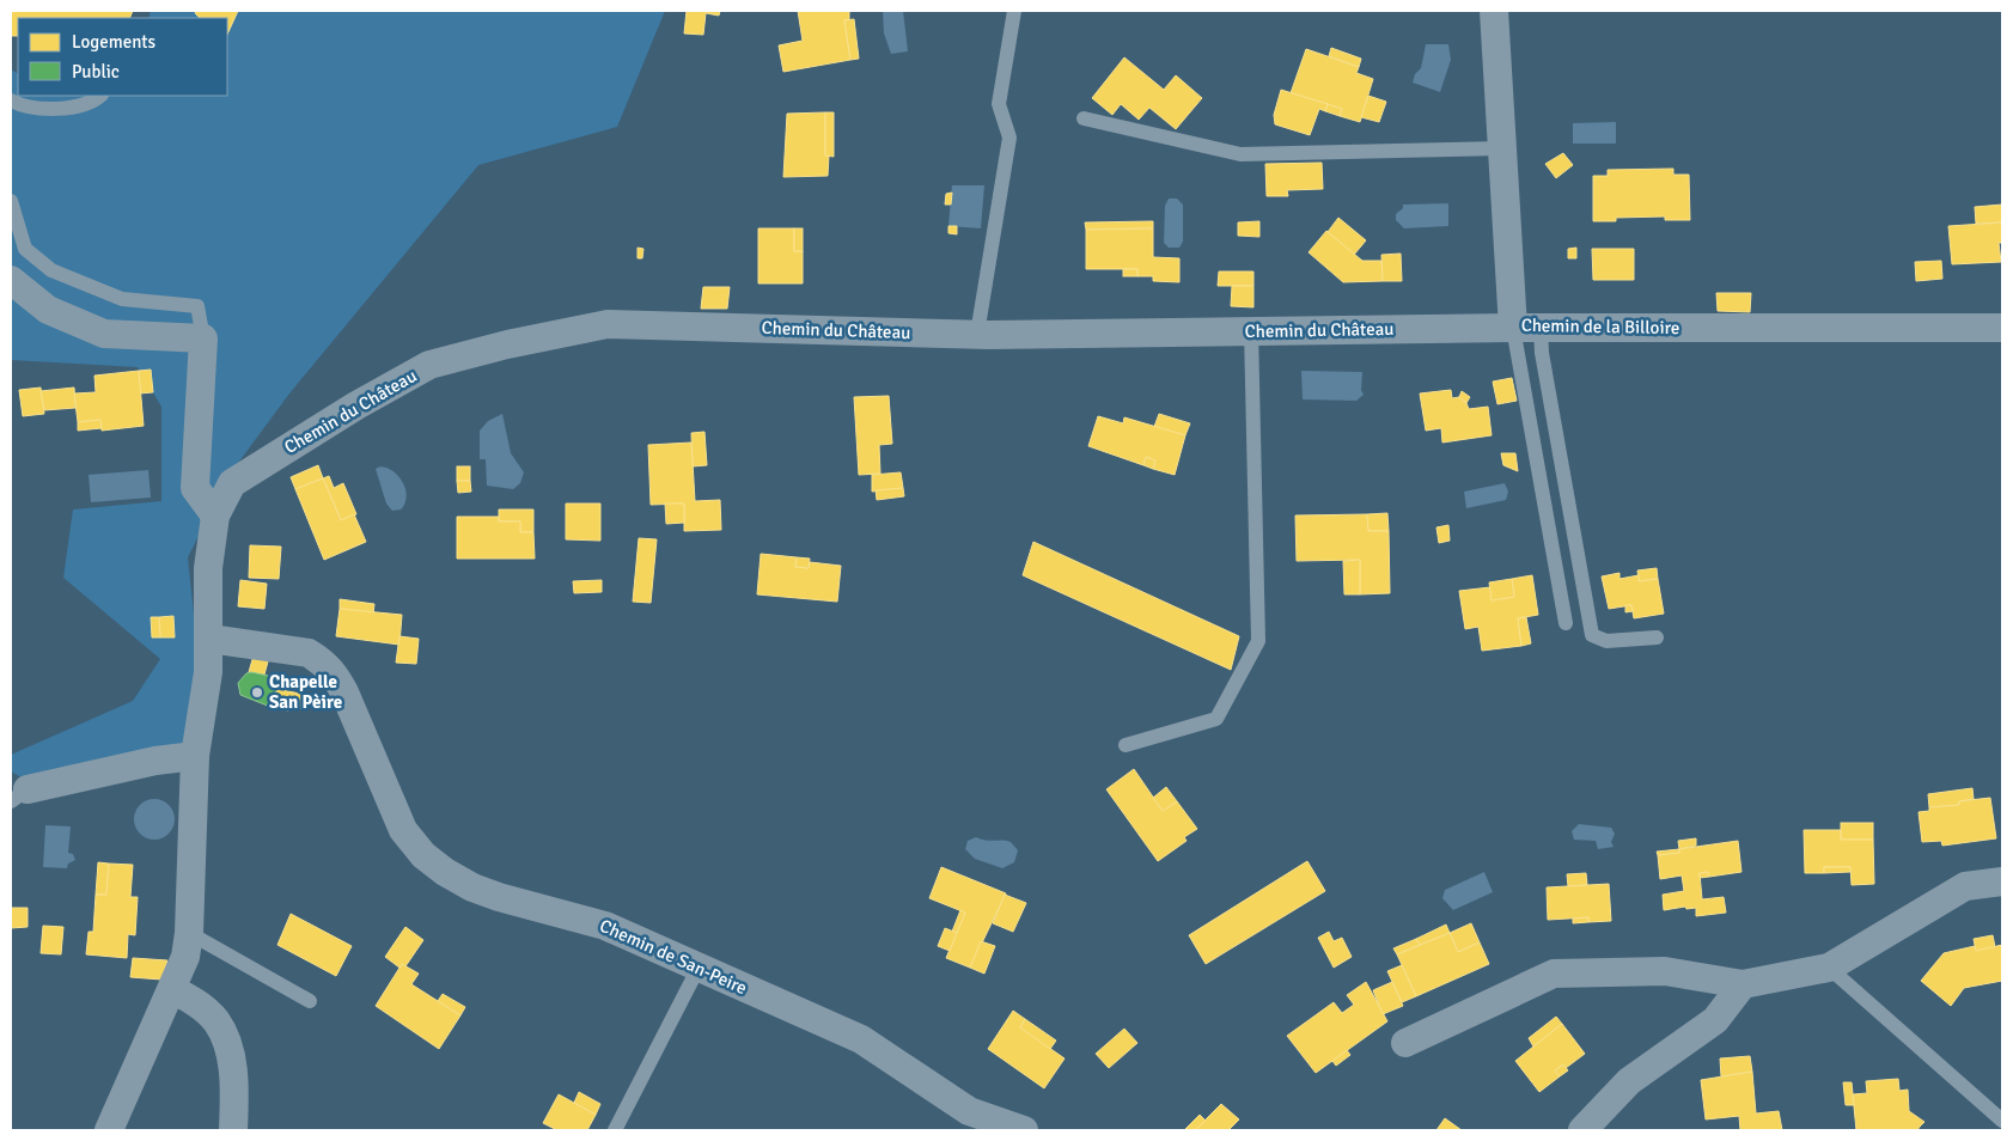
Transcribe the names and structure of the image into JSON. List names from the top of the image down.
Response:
{
  "streets": {
    "street": ["Chemin de la Billoire", "Chemin du Château", "Chemin de San-Peire"]
  },
  "crossings": [
    ["Chemin de la Billoire", "Chemin du Château"],
    ["Chemin du Château", "Chemin de San-Peire"]
  ],
  "places": ["Chapelle San Pèire"],
  "legend": ["Logements", "Public"]
}
